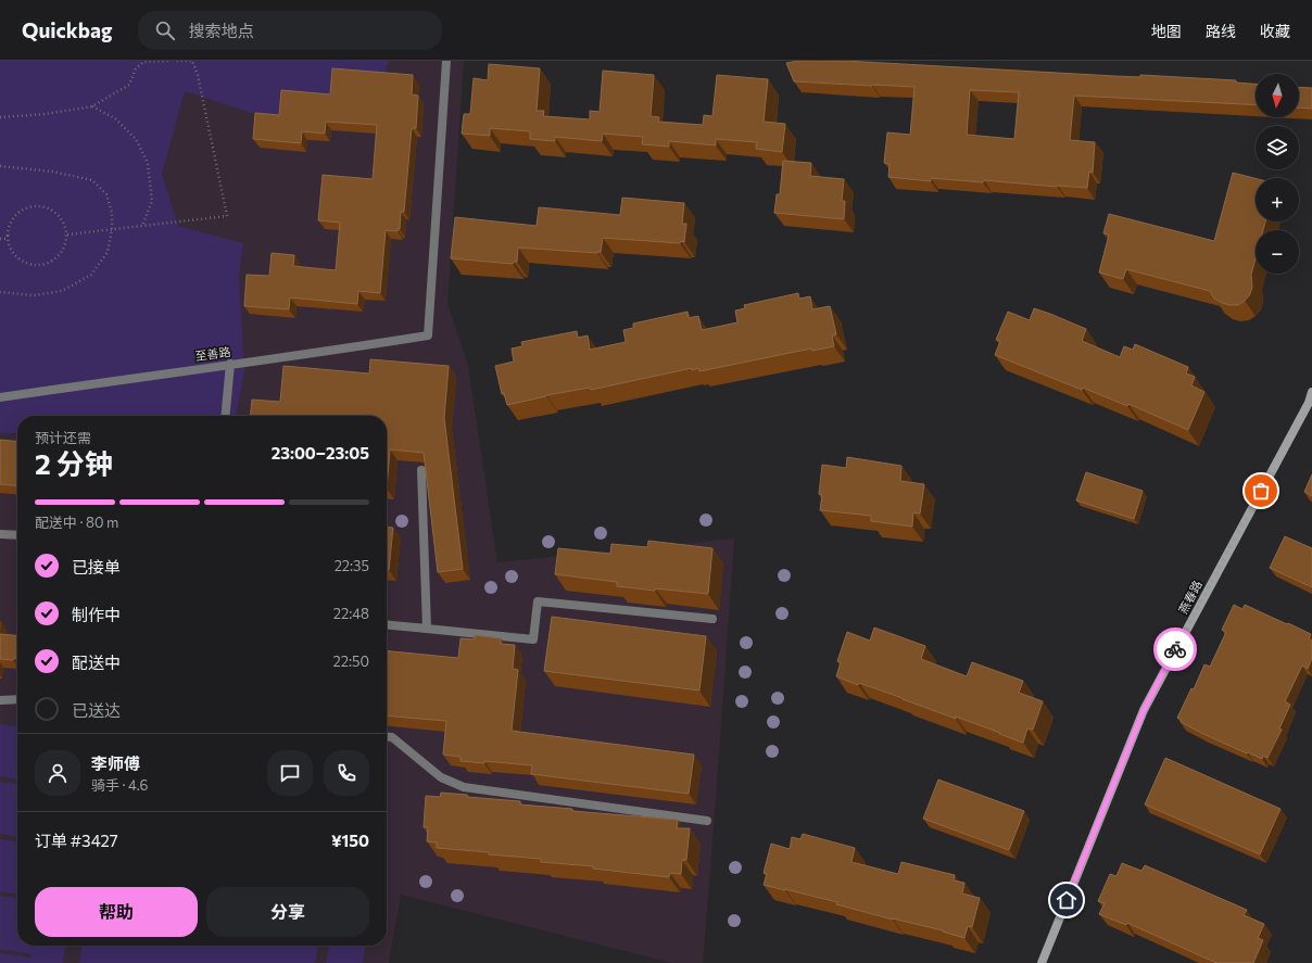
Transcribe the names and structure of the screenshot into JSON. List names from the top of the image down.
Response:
{
  "streets": {
    "street": ["燕春路"],
    "lane": ["至善路"]
  },
  "north": "bottom",
  "page": {
    "header": "Quickbag",
    "search": "搜索地点",
    "nav": ["地图", "路线", "收藏"],
    "map_buttons": ["+", "−"],
    "heading": ["2 分钟", "预计还需", "23:00–23:05"],
    "panel": [
      "李师傅",
      "骑手 · 4.6",
      "订单 #3427",
      "¥150"
    ],
    "bar": "配送中 · 80 m",
    "list": [
      ["已接单", "22:35"],
      ["制作中", "22:48"],
      ["配送中", "22:50"],
      "已送达"
    ],
    "buttons": ["帮助", "分享"]
  }
}
